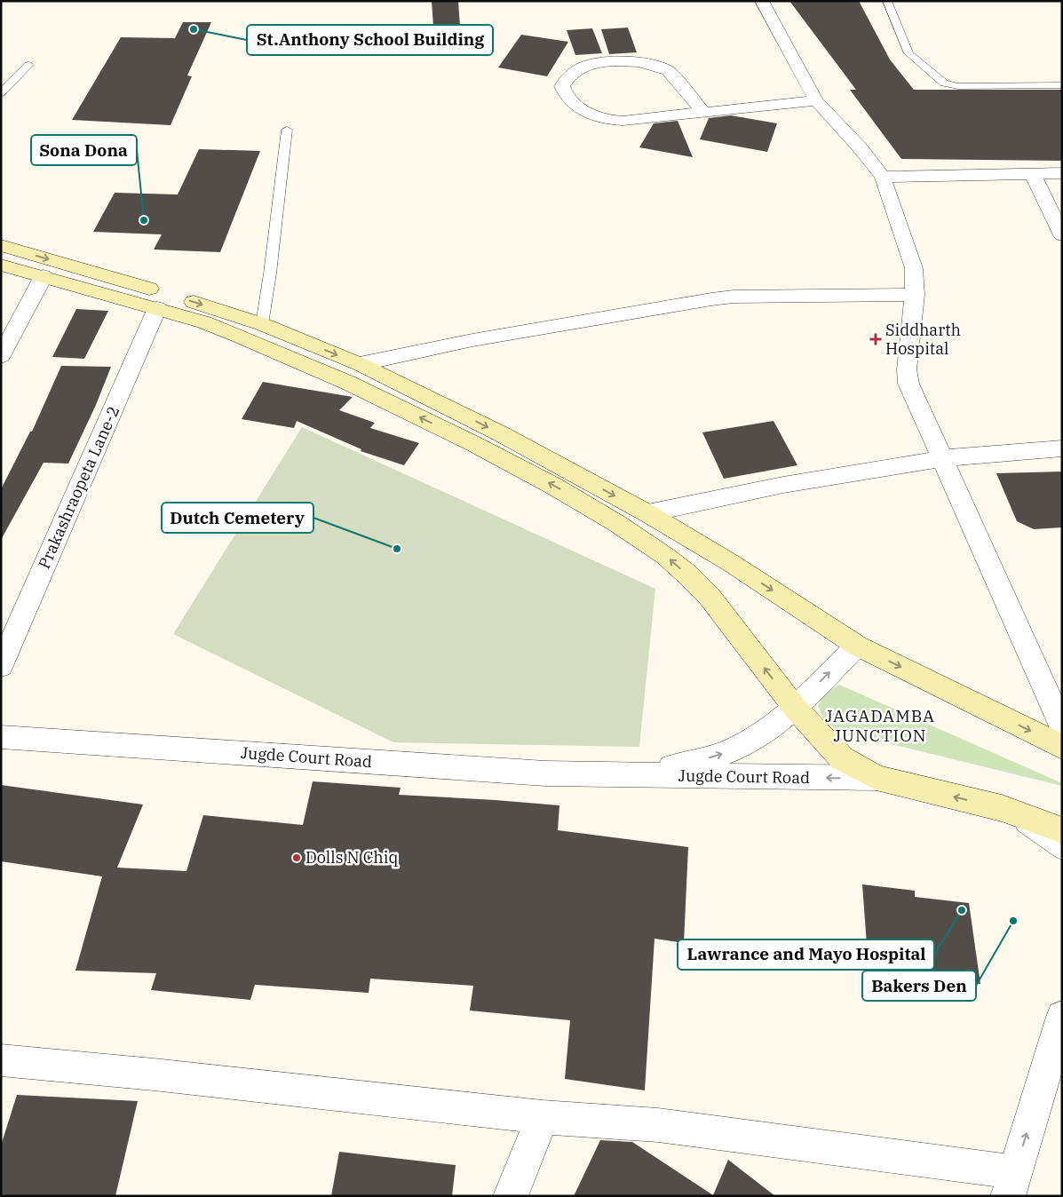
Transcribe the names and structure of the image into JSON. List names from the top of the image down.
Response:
{
  "streets": {
    "main road": ["Jugde Court Road"],
    "street": ["Prakashraopeta Lane-2"]
  },
  "districts": ["JAGADAMBA JUNCTION"],
  "places": {
    "other": [
      "St.Anthony School Building",
      "Sona Dona",
      "Dutch Cemetery",
      "Dolls N Chiq",
      "Lawrance and Mayo Hospital",
      "Bakers Den"
    ],
    "health": ["Siddharth Hospital"]
  }
}
